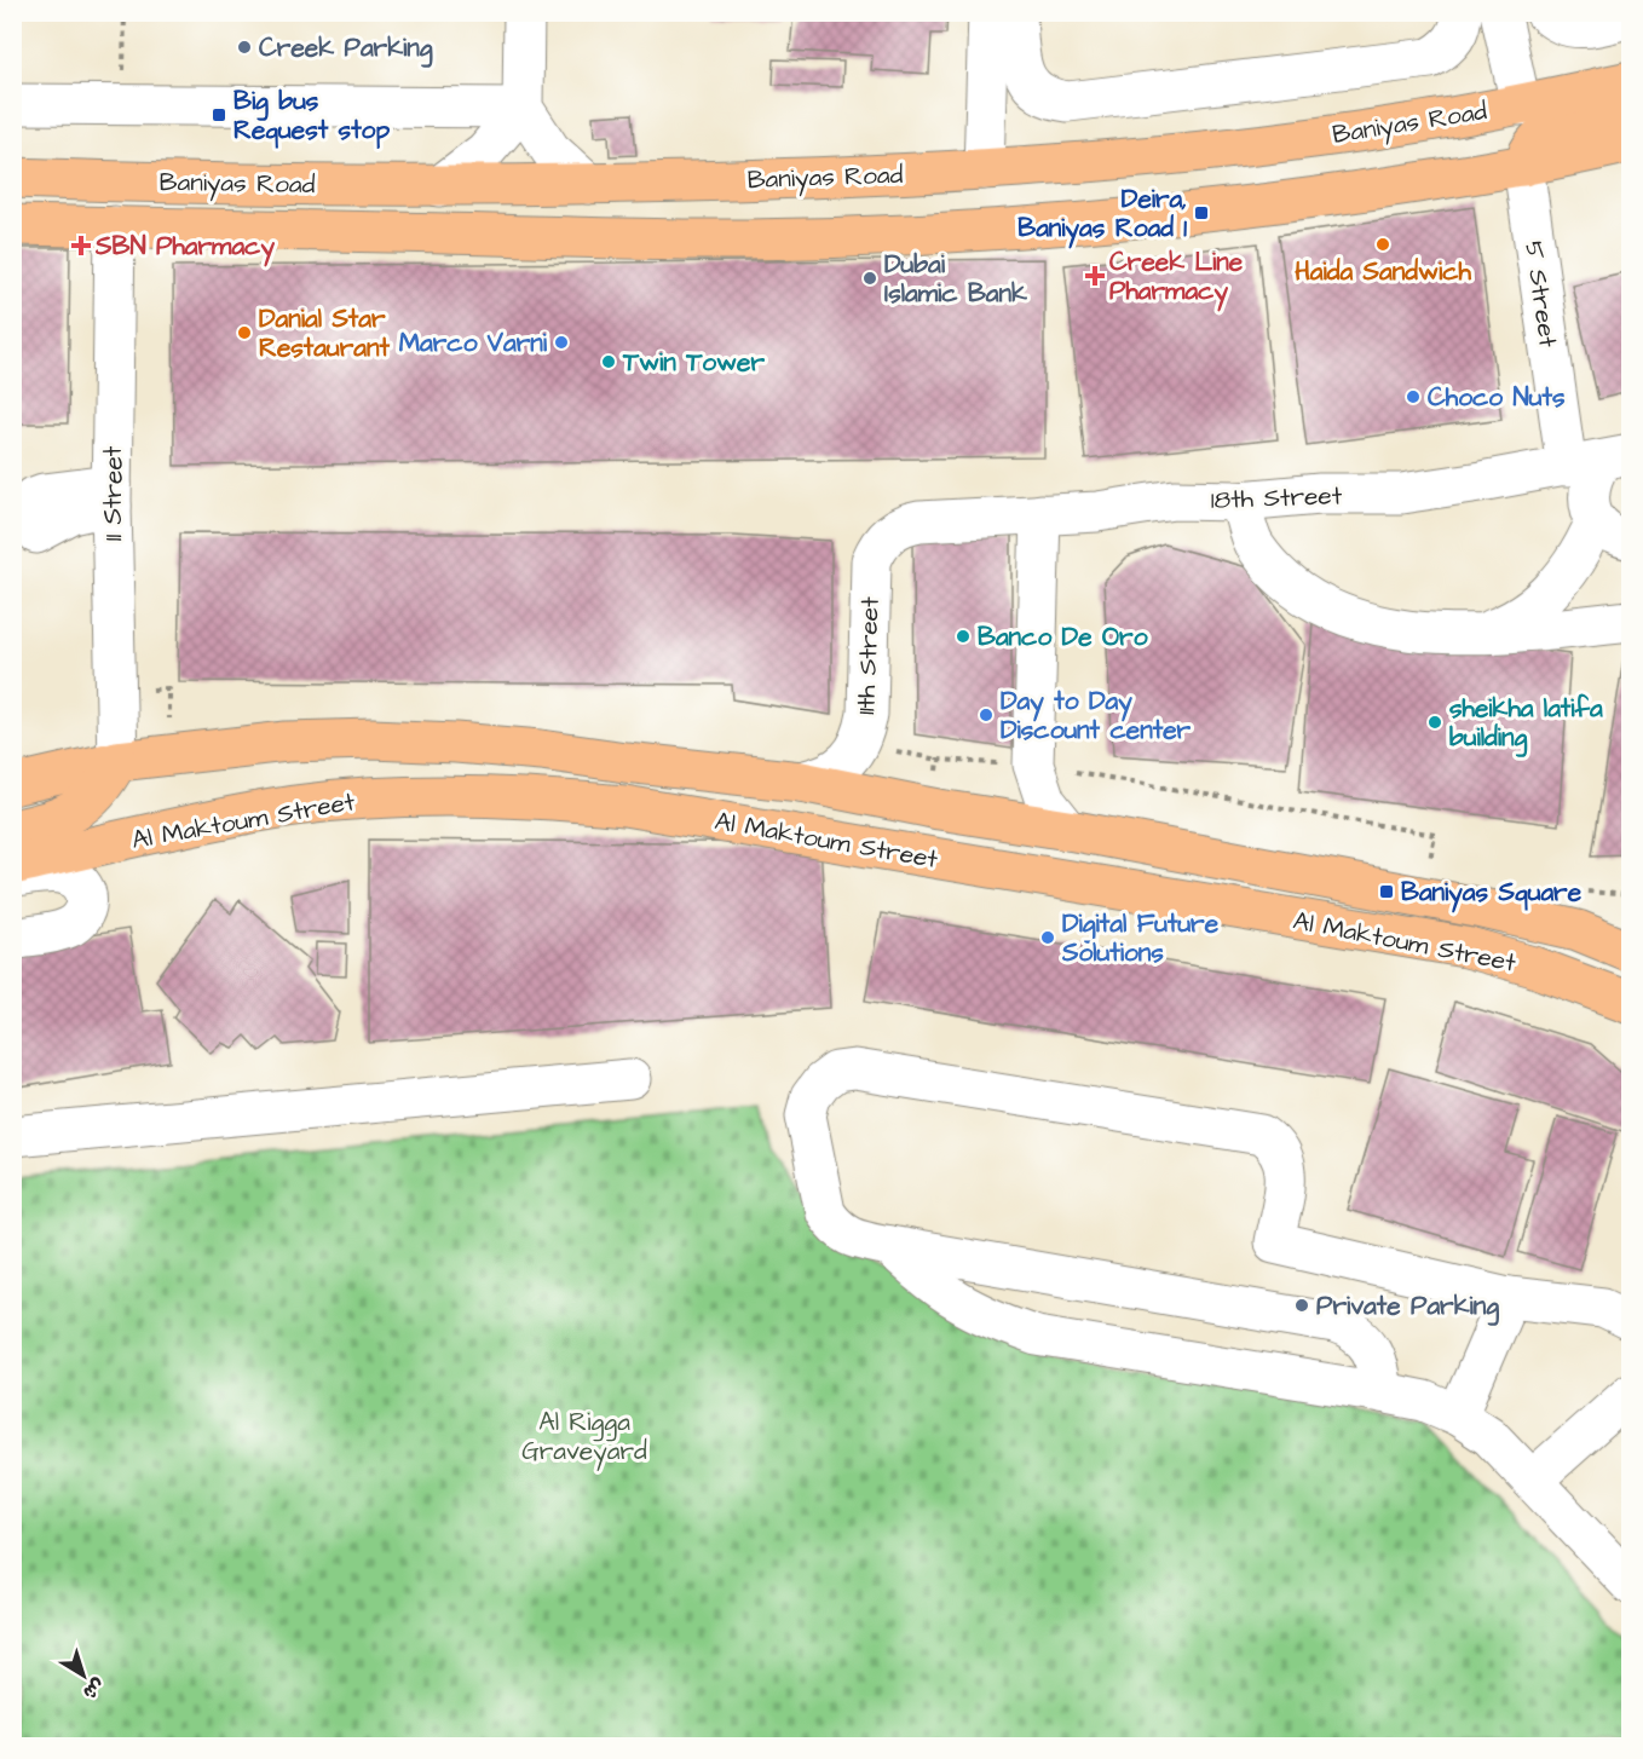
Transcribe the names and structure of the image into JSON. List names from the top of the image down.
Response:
{
  "streets": {
    "main road": ["Baniyas Road", "Al Maktoum Street"],
    "street": [
      "5 Street",
      "11 Street",
      "18th Street",
      "11th Street"
    ]
  },
  "crossings": [
    ["Baniyas Road", "5 Street"],
    ["Baniyas Road", "11 Street"],
    ["5 Street", "18th Street"],
    ["11 Street", "Al Maktoum Street"],
    ["18th Street", "11th Street"],
    ["11th Street", "Al Maktoum Street"]
  ],
  "parks": ["Al Rigga Graveyard"],
  "places": {
    "other": [
      "Creek Parking",
      "Haida Sandwich",
      "Dubai Islamic Bank",
      "Danial Star Restaurant",
      "Marco Varni",
      "Twin Tower",
      "Choco Nuts",
      "Banco De Oro",
      "Day to Day Discount center",
      "sheikha latifa building",
      "Digital Future Solutions",
      "Private Parking"
    ],
    "transit": ["Big bus Request stop", "Deira, Baniyas Road 1", "Baniyas Square"],
    "health": ["SBN Pharmacy", "Creek Line Pharmacy"]
  },
  "north": "bottom right"
}
